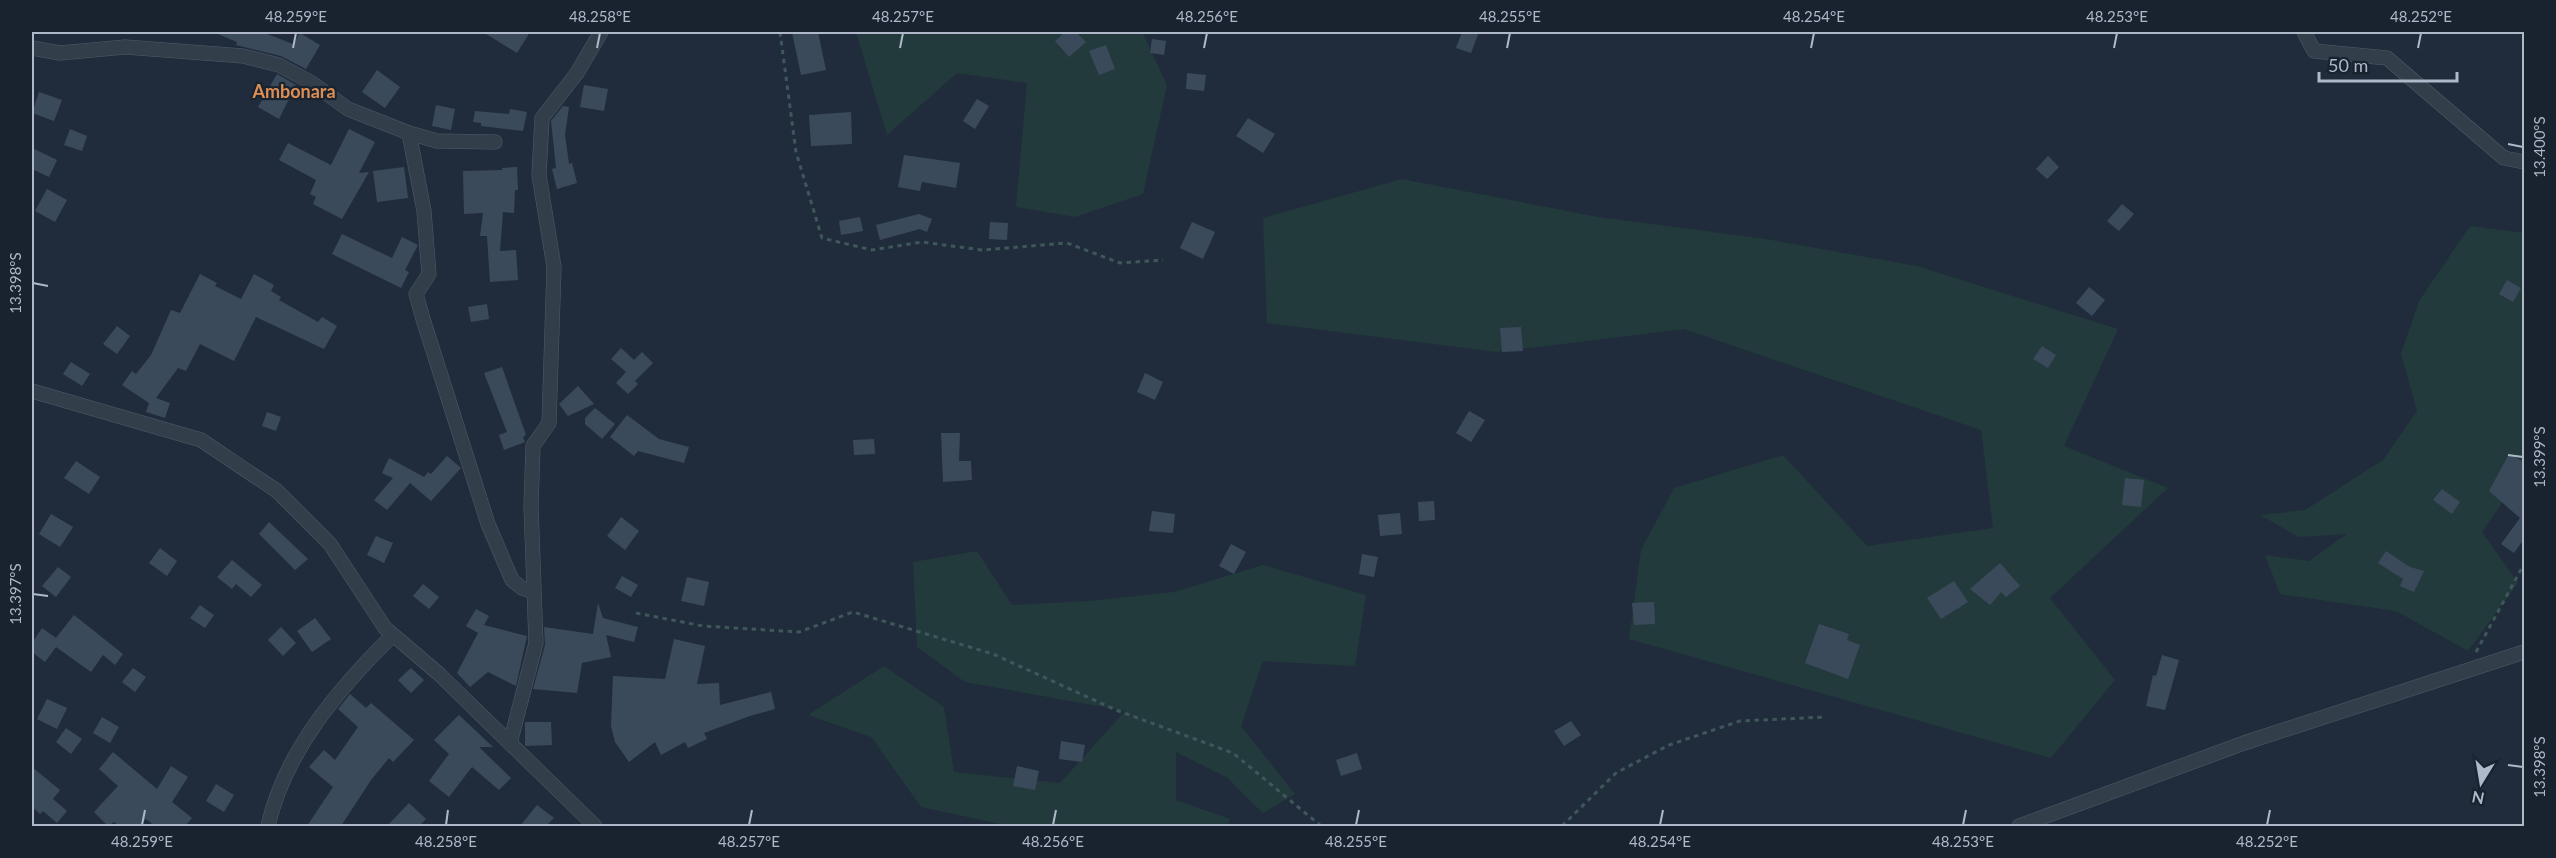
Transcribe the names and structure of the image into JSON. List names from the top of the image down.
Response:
{
  "districts": ["Ambonara"],
  "scale_bar": "50 m",
  "north": "bottom",
  "coordinates": [
    "48.259°E",
    "48.258°E",
    "48.257°E",
    "48.256°E",
    "48.255°E",
    "48.254°E",
    "48.253°E",
    "48.252°E",
    "13.400°S",
    "13.398°S",
    "13.399°S",
    "13.397°S"
  ]
}
